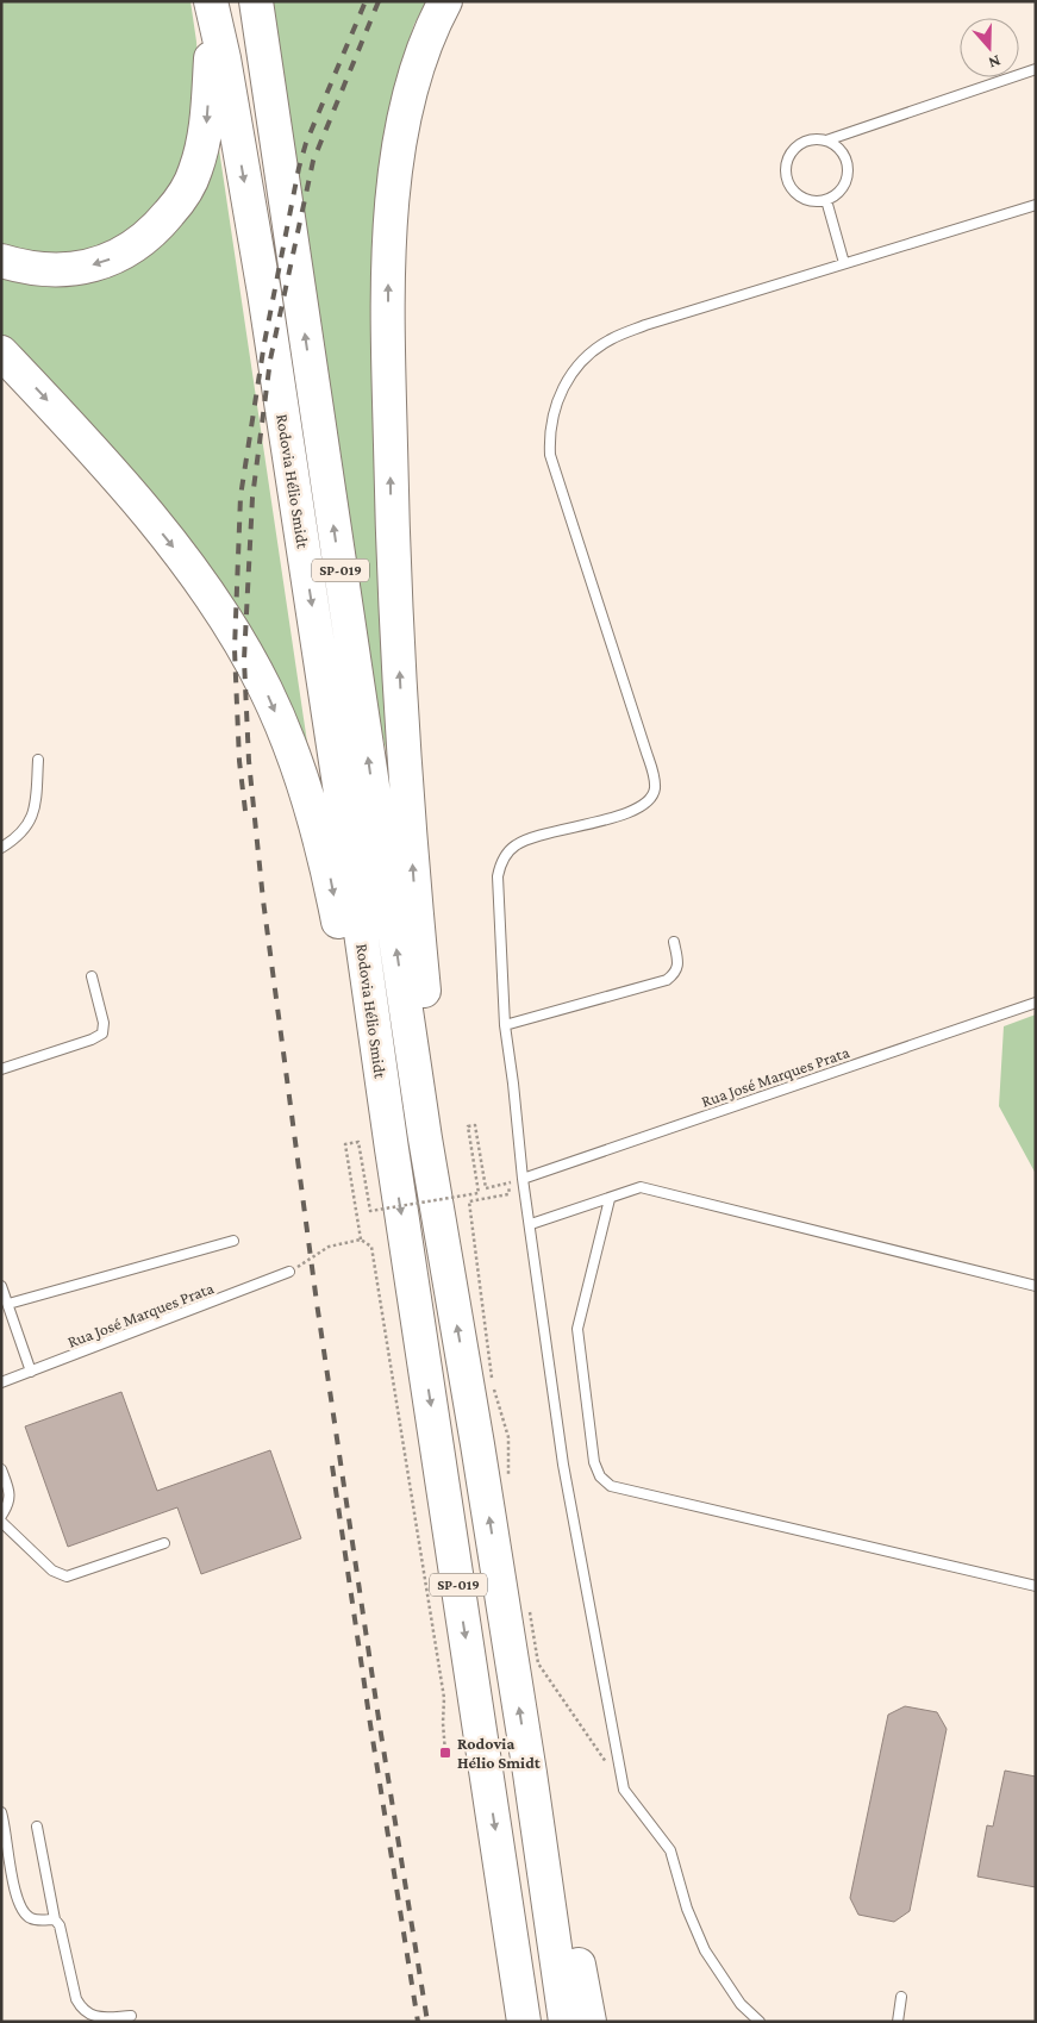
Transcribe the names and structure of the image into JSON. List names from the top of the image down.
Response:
{
  "streets": {
    "highway": ["Rodovia Hélio Smidt", "SP-019"],
    "lane": ["Rua José Marques Prata"]
  },
  "places": {
    "transit": ["Rodovia Hélio Smidt"]
  },
  "north": "bottom"
}
